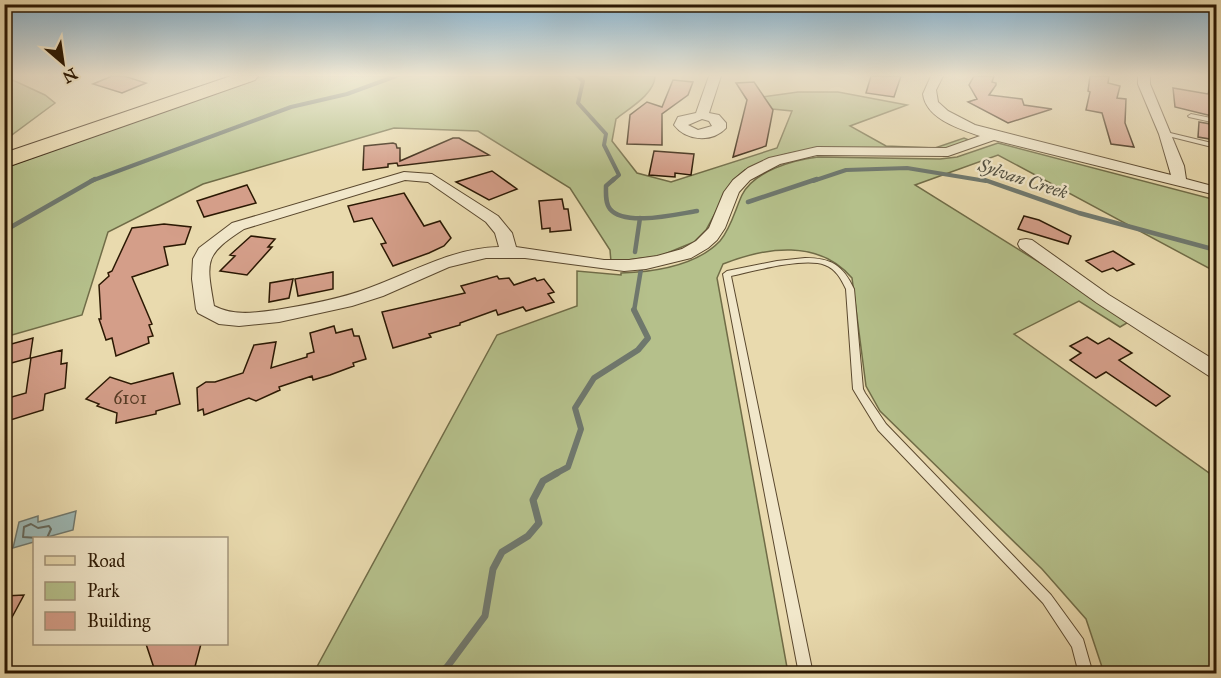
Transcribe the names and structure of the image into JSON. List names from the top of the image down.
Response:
{
  "water": ["Sylvan Creek"],
  "house_numbers": ["6101"],
  "legend": ["Road", "Park", "Building"],
  "north": "bottom right"
}
